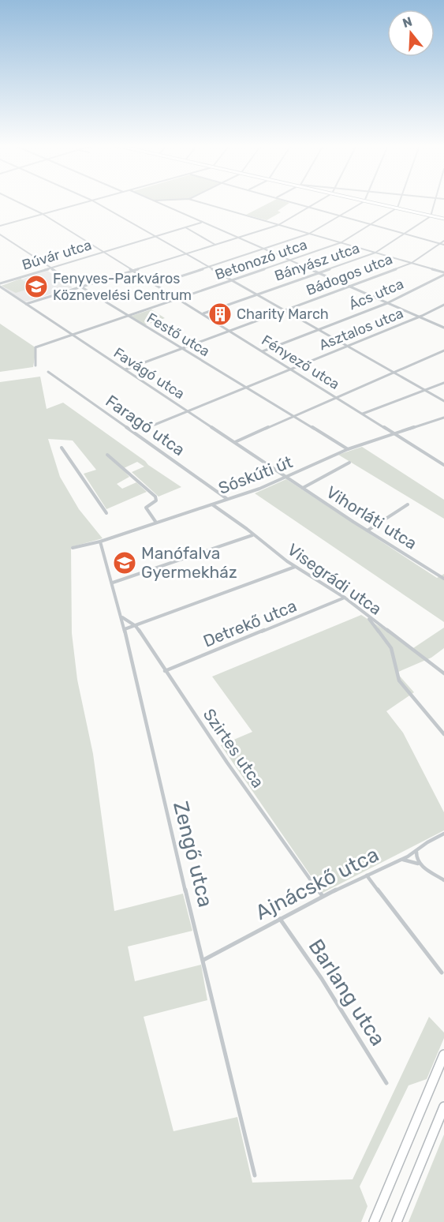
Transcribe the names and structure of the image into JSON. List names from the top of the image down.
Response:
{
  "streets": {
    "street": [
      "Búvár utca",
      "Betonozó utca",
      "Bányász utca",
      "Bádogos utca",
      "Ács utca",
      "Asztalos utca",
      "Festő utca",
      "Fényező utca",
      "Favágó utca",
      "Faragó utca",
      "Sóskúti út",
      "Vihorláti utca",
      "Visegrádi utca",
      "Detrekő utca",
      "Szirtes utca",
      "Zengő utca",
      "Ajnácskő utca",
      "Barlang utca"
    ]
  },
  "crossings": [
    ["Búvár utca", "Festő utca"],
    ["Búvár utca", "Fényező utca"],
    ["Betonozó utca", "Festő utca"],
    ["Betonozó utca", "Fényező utca"],
    ["Betonozó utca", "Favágó utca"],
    ["Bányász utca", "Fényező utca"],
    ["Bádogos utca", "Festő utca"],
    ["Bádogos utca", "Fényező utca"],
    ["Bádogos utca", "Favágó utca"],
    ["Ács utca", "Fényező utca"],
    ["Asztalos utca", "Festő utca"],
    ["Asztalos utca", "Fényező utca"],
    ["Asztalos utca", "Favágó utca"],
    ["Festő utca", "Sóskúti út"],
    ["Fényező utca", "Sóskúti út"],
    ["Favágó utca", "Sóskúti út"],
    ["Favágó utca", "Vihorláti utca"],
    ["Faragó utca", "Sóskúti út"],
    ["Sóskúti út", "Vihorláti utca"],
    ["Sóskúti út", "Visegrádi utca"],
    ["Sóskúti út", "Zengő utca"],
    ["Visegrádi utca", "Detrekő utca"],
    ["Detrekő utca", "Szirtes utca"],
    ["Szirtes utca", "Zengő utca"],
    ["Szirtes utca", "Ajnácskő utca"],
    ["Zengő utca", "Ajnácskő utca"],
    ["Ajnácskő utca", "Barlang utca"]
  ],
  "places": {
    "school or university": ["Fenyves-Parkváros Köznevelési Centrum", "Manófalva Gyermekház"],
    "building": ["Charity March"]
  },
  "north": "top"
}
